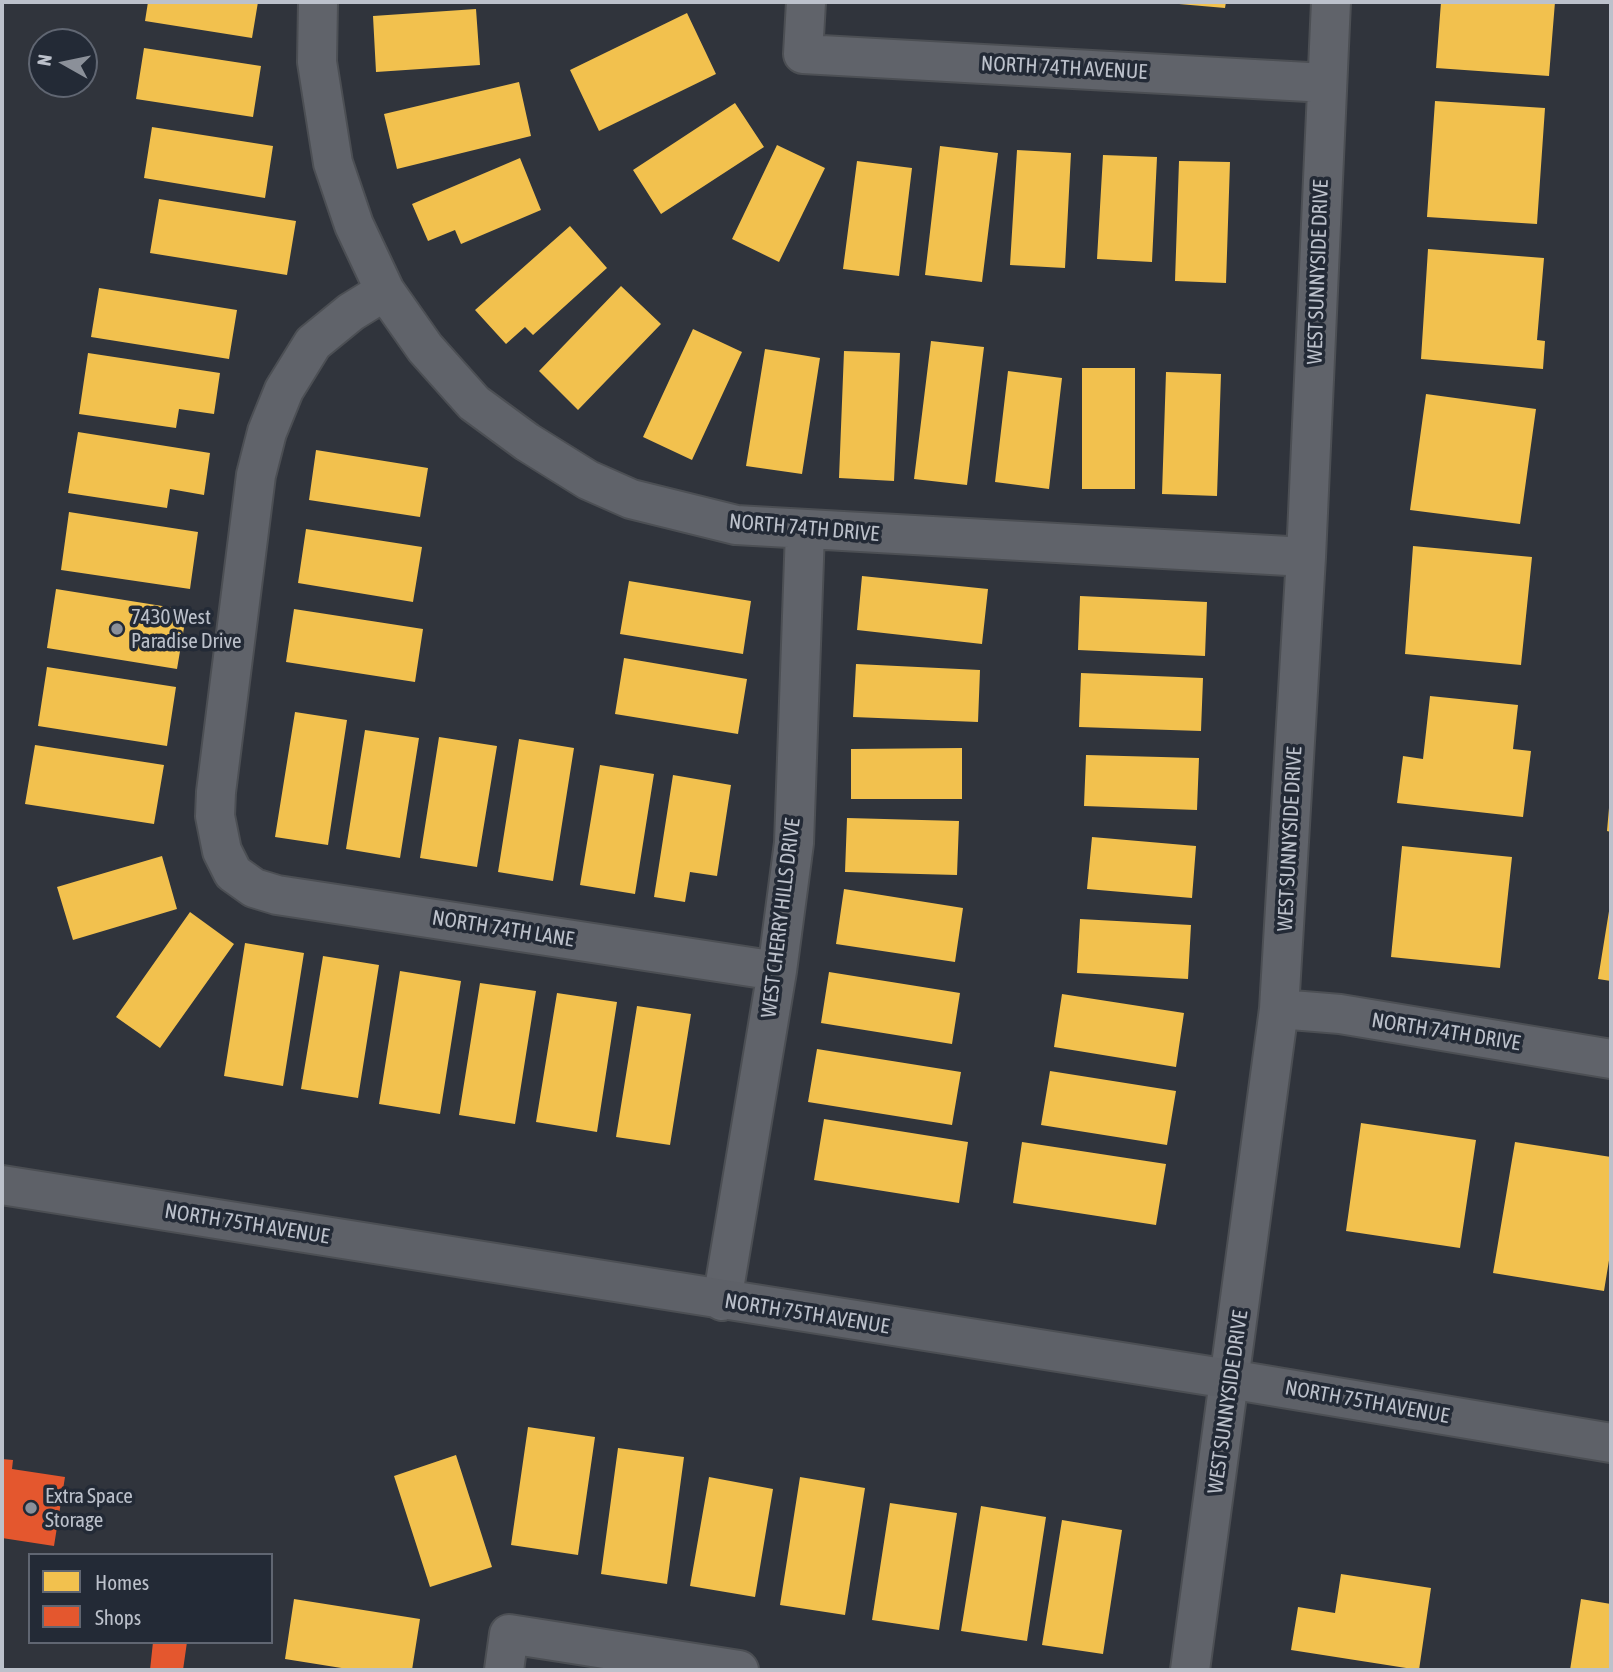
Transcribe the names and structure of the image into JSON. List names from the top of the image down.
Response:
{
  "streets": {
    "main road": ["NORTH 75TH AVENUE"],
    "street": [
      "NORTH 74TH AVENUE",
      "WEST SUNNYSIDE DRIVE",
      "NORTH 74TH DRIVE",
      "WEST CHERRY HILLS DRIVE",
      "NORTH 74TH LANE"
    ]
  },
  "crossings": [
    ["NORTH 74TH AVENUE", "WEST SUNNYSIDE DRIVE"],
    ["WEST SUNNYSIDE DRIVE", "NORTH 74TH DRIVE"],
    ["WEST SUNNYSIDE DRIVE", "NORTH 75TH AVENUE"],
    ["NORTH 74TH DRIVE", "WEST CHERRY HILLS DRIVE"],
    ["NORTH 74TH DRIVE", "NORTH 74TH LANE"],
    ["WEST CHERRY HILLS DRIVE", "NORTH 74TH LANE"],
    ["WEST CHERRY HILLS DRIVE", "NORTH 75TH AVENUE"]
  ],
  "places": ["7430 West Paradise Drive", "Extra Space Storage"],
  "legend": ["Homes", "Shops"],
  "north": "left"
}
